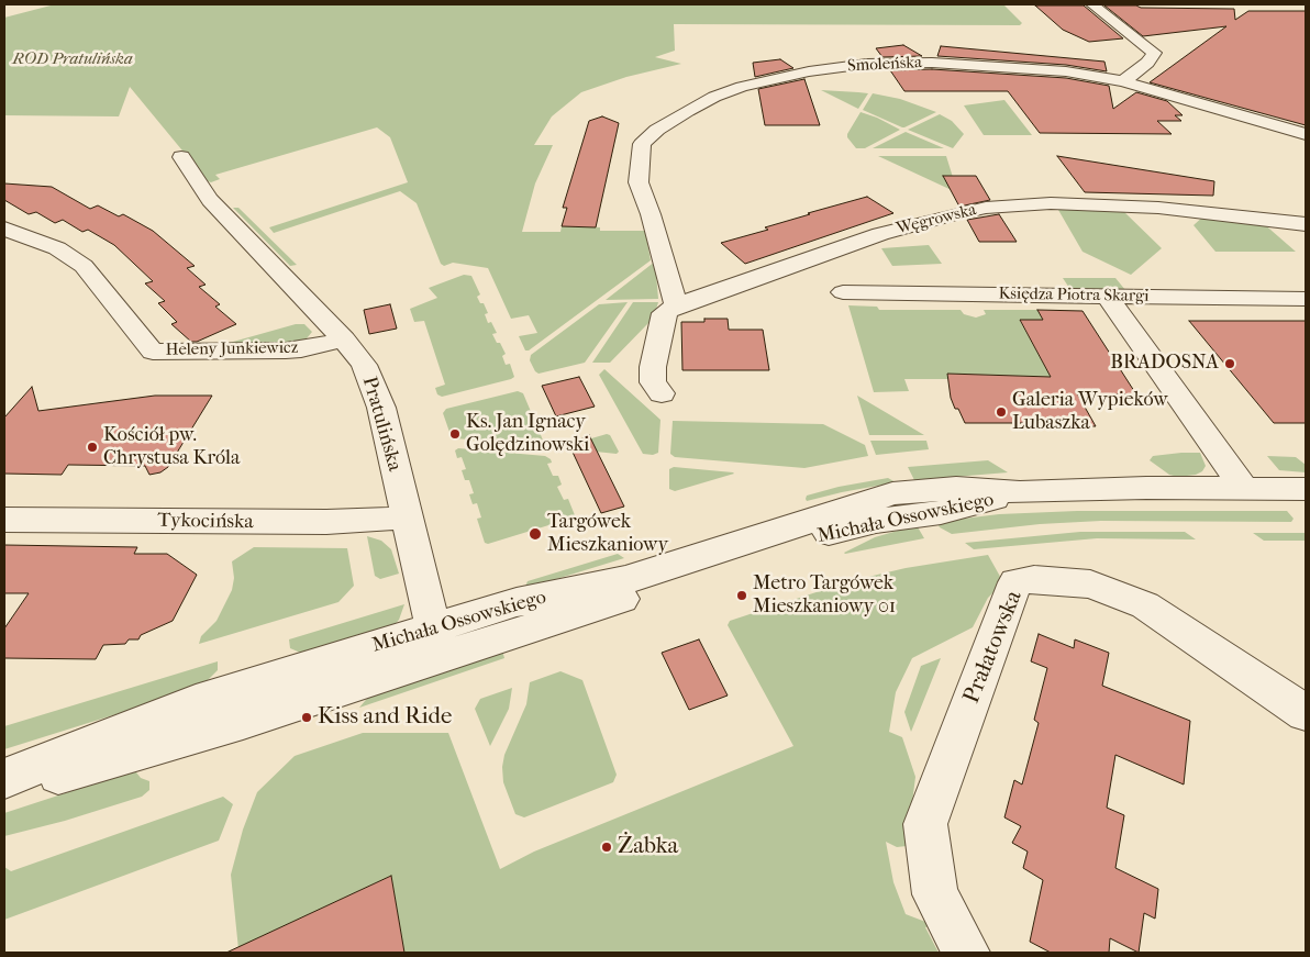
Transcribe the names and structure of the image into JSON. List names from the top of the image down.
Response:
{
  "streets": {
    "street": [
      "Smoleńska",
      "Węgrowska",
      "Księdza Piotra Skargi",
      "Heleny Junkiewicz",
      "Pratulińska",
      "Michała Ossowskiego",
      "Tykocińska",
      "Prałatowska"
    ]
  },
  "crossings": [
    ["Smoleńska", "Węgrowska"],
    ["Heleny Junkiewicz", "Pratulińska"],
    ["Pratulińska", "Michała Ossowskiego"],
    ["Pratulińska", "Tykocińska"]
  ],
  "parks": ["ROD Pratulińska"],
  "places": [
    "BRADOSNA",
    "Galeria Wypieków Lubaszka",
    "Ks. Jan Ignacy Golędzinowski",
    "Kościół pw. Chrystusa Króla",
    "Targówek Mieszkaniowy",
    "Metro Targówek Mieszkaniowy 01",
    "Kiss and Ride",
    "Żabka"
  ]
}
